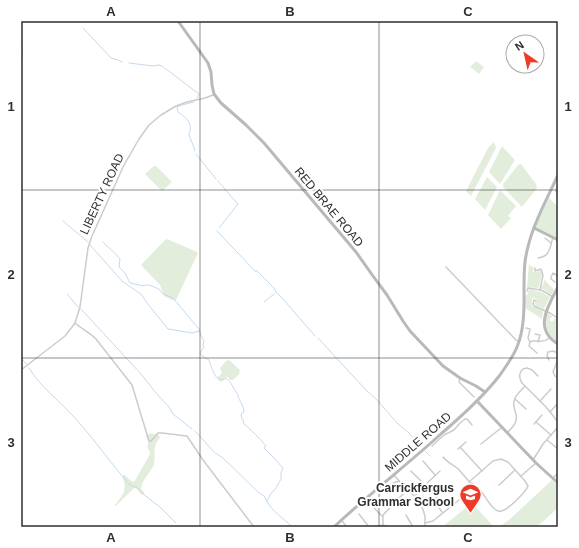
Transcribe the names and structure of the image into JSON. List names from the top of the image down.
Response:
{
  "streets": {
    "street": ["LIBERTY ROAD", "RED BRAE ROAD", "MIDDLE ROAD"]
  },
  "crossings": [
    ["LIBERTY ROAD", "RED BRAE ROAD"],
    ["RED BRAE ROAD", "MIDDLE ROAD"]
  ],
  "places": {
    "school or university": ["Carrickfergus Grammar School"]
  },
  "north": "top left",
  "grid": {
    "columns": ["A", "B", "C"],
    "rows": ["1", "2", "3"]
  }
}
